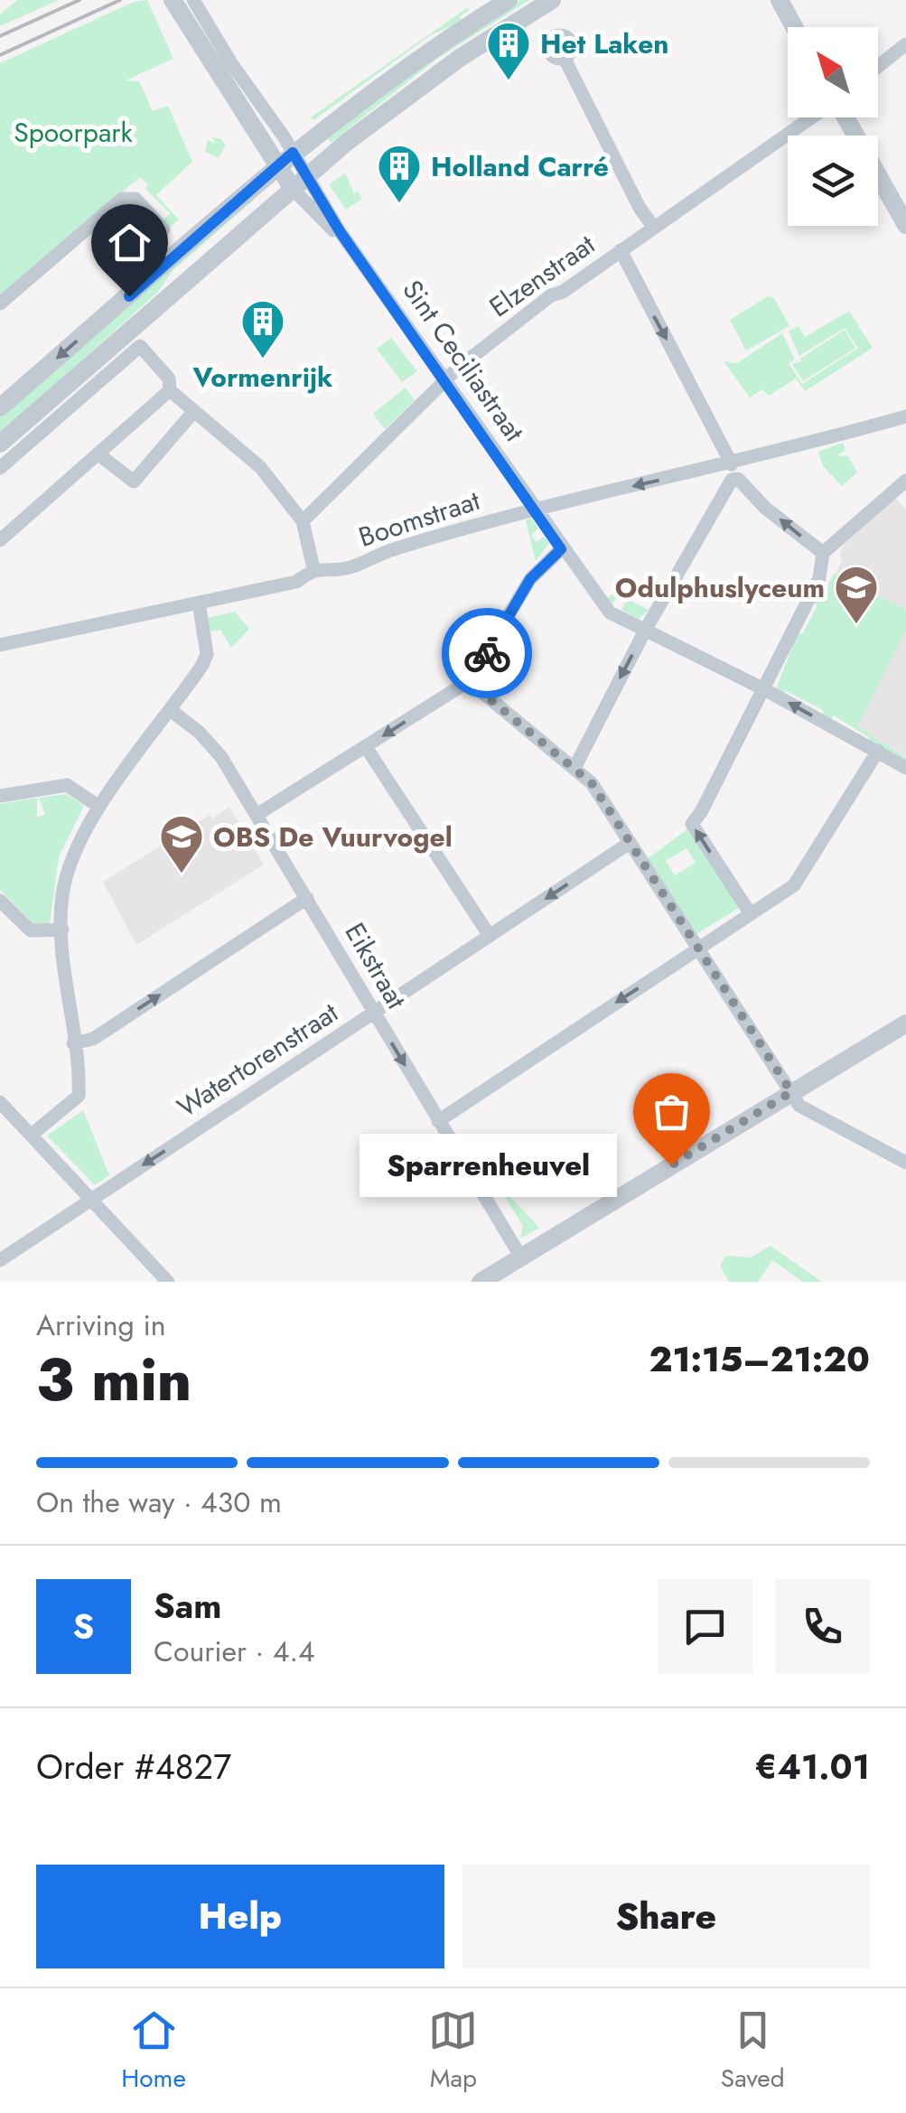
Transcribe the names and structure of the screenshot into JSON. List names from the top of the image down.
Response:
{
  "streets": {
    "street": [
      "Elzenstraat",
      "Sint Ceciliastraat",
      "Boomstraat",
      "Eikstraat",
      "Watertorenstraat"
    ]
  },
  "crossings": [
    ["Elzenstraat", "Sint Ceciliastraat"],
    ["Sint Ceciliastraat", "Boomstraat"],
    ["Eikstraat", "Watertorenstraat"]
  ],
  "one_way": ["Watertorenstraat"],
  "parks": ["Spoorpark"],
  "places": {
    "building": ["Het Laken", "Holland Carré", "Vormenrijk"],
    "school or university": ["Odulphuslyceum", "OBS De Vuurvogel"],
    "other": ["Sparrenheuvel"]
  },
  "north": "top left",
  "page": {
    "bubble": "Sparrenheuvel",
    "heading": ["3 min", "Arriving in", "21:15–21:20"],
    "panel": [
      "Sam",
      "Courier · 4.4",
      "Order #4827",
      "€41.01"
    ],
    "bar": "On the way · 430 m",
    "round": "S",
    "buttons": ["Help", "Share"],
    "tabs": ["Home", "Map", "Saved"]
  }
}
